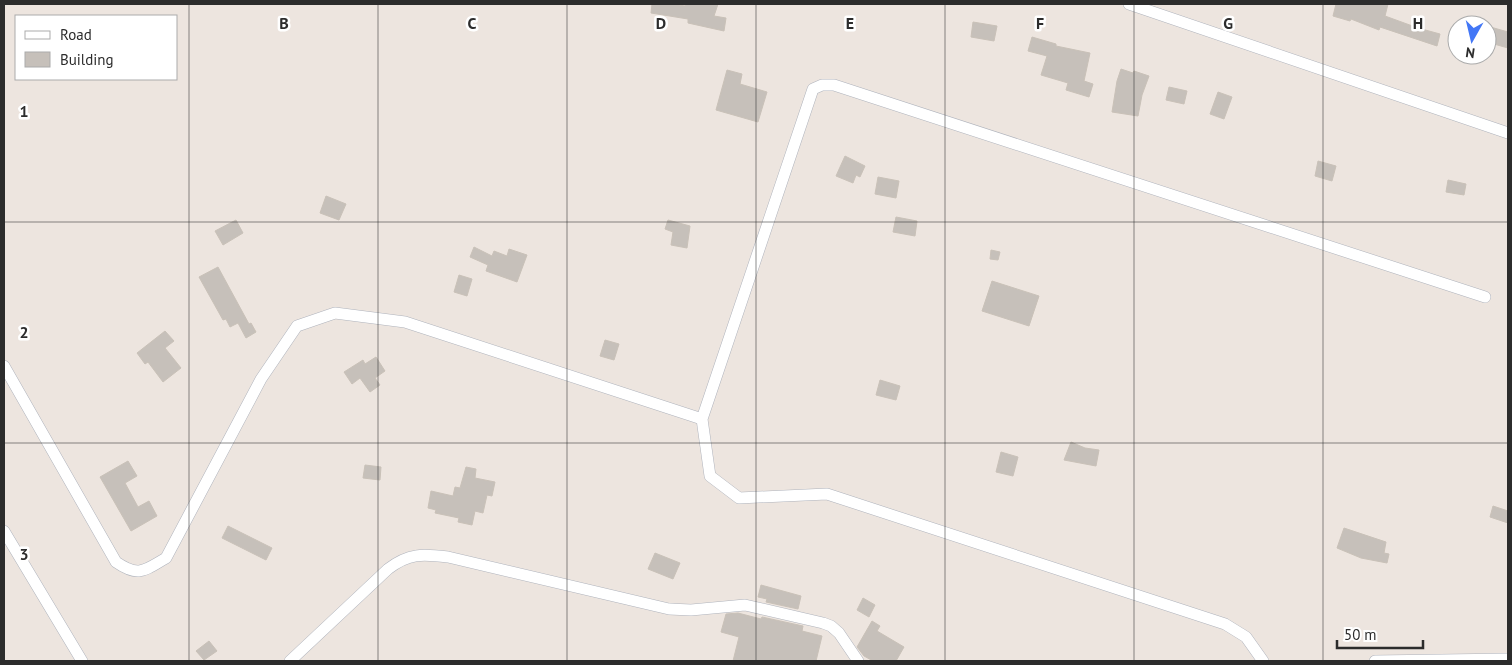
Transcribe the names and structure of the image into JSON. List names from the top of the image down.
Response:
{
  "legend": ["Road", "Building"],
  "scale_bar": "50 m",
  "north": "bottom",
  "grid": {
    "columns": [
      "B",
      "C",
      "D",
      "E",
      "F",
      "G",
      "H"
    ],
    "rows": ["1", "2", "3"]
  }
}
